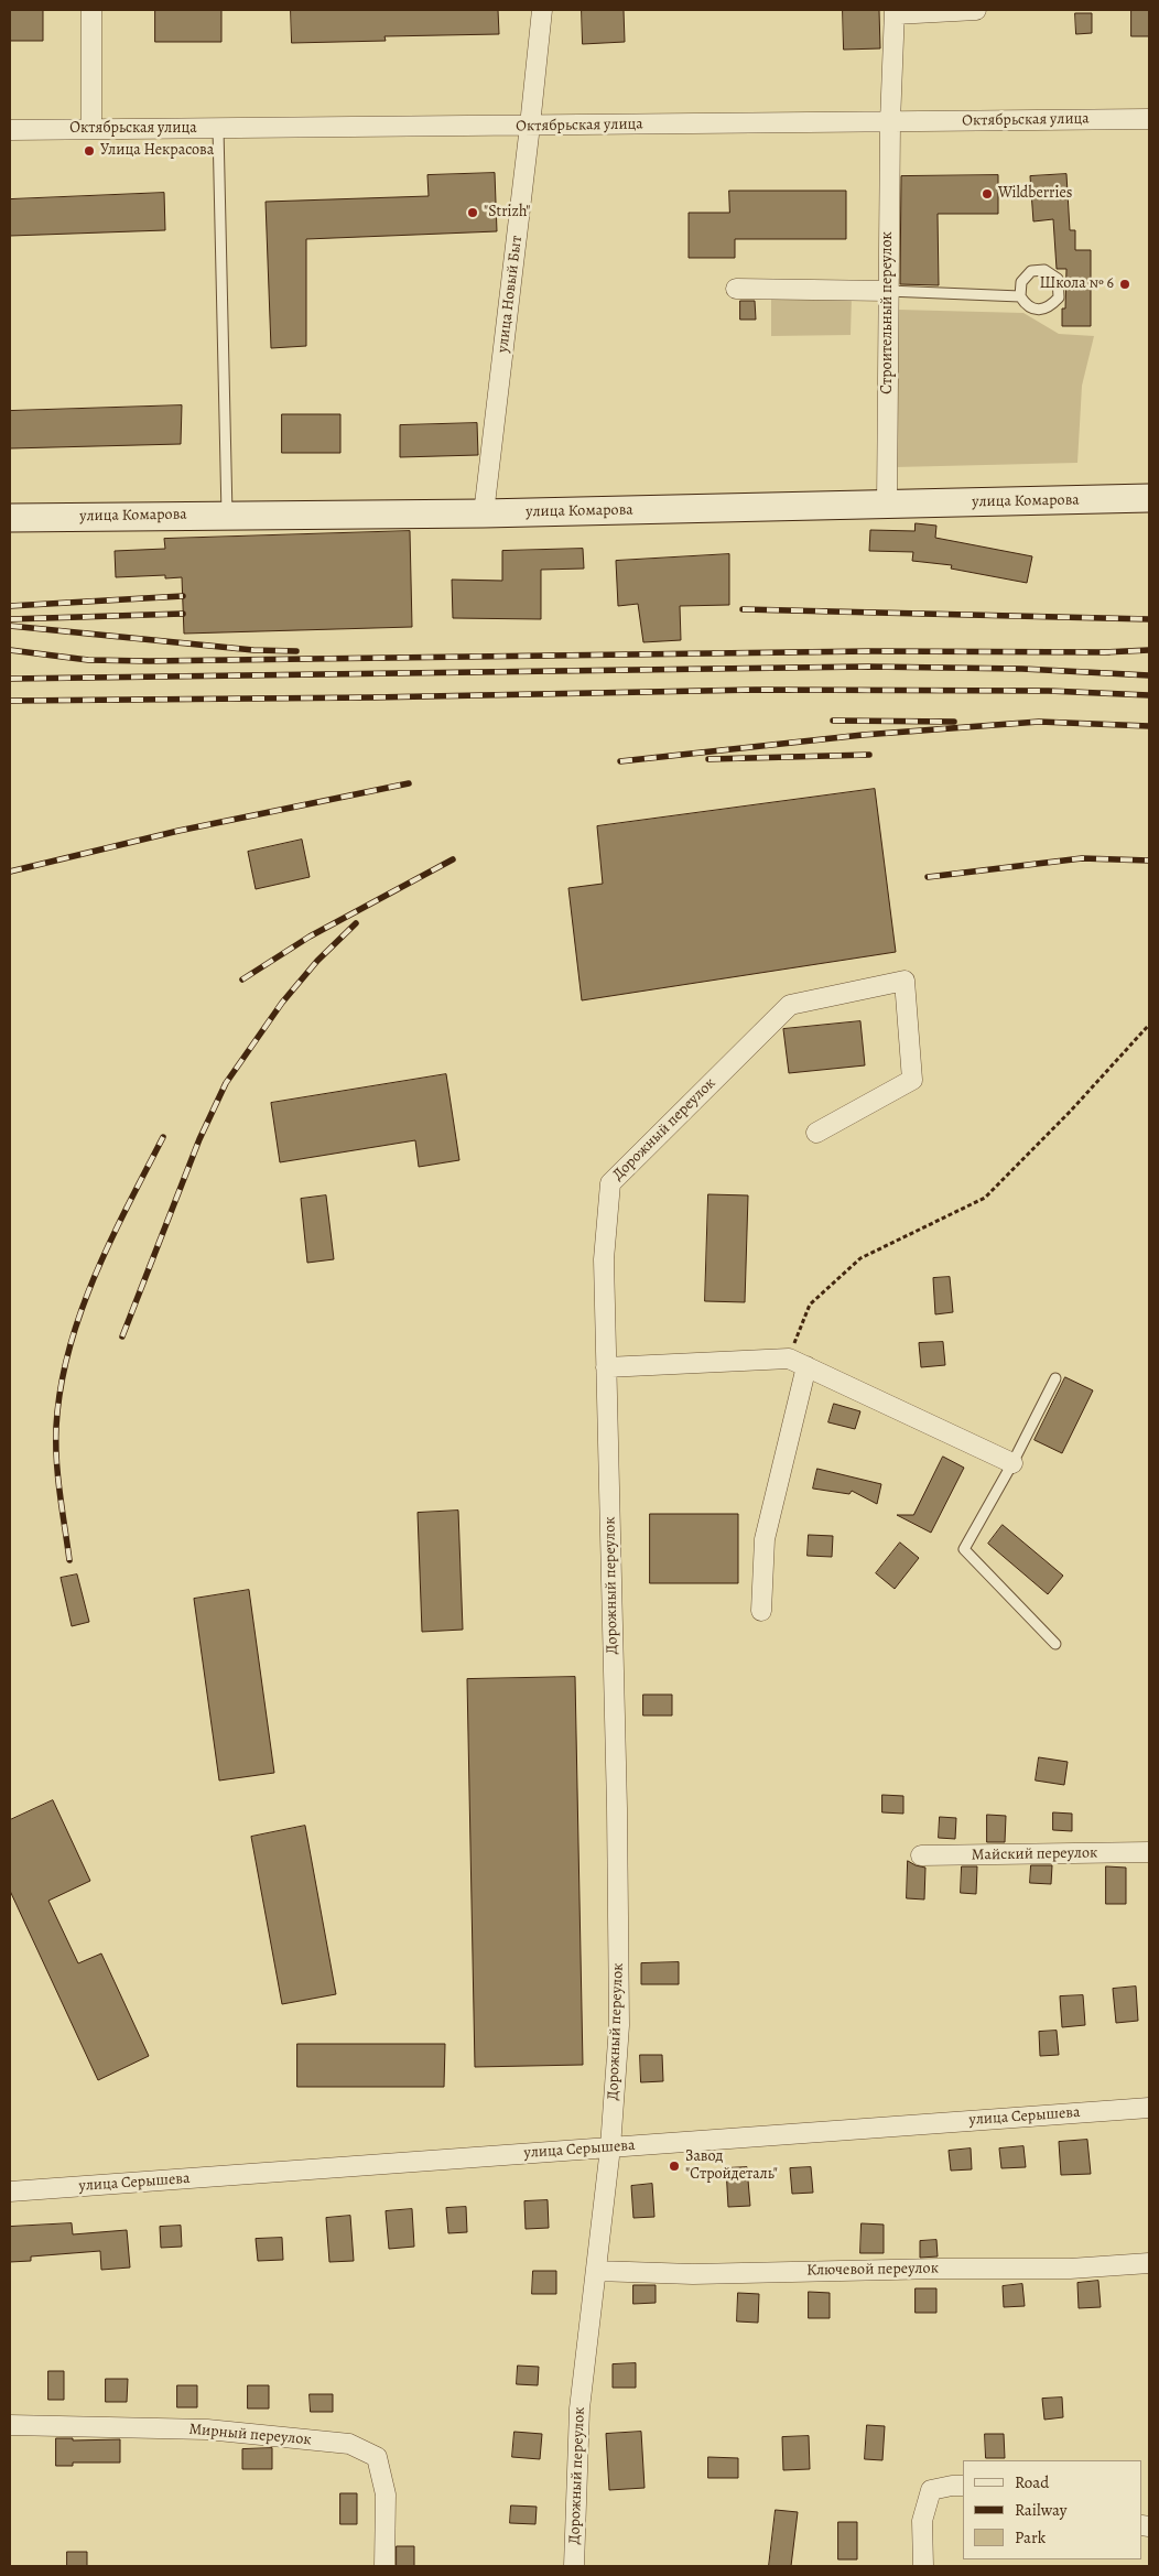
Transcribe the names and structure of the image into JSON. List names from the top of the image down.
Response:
{
  "streets": {
    "main road": ["улица Комарова"],
    "street": [
      "Октябрьская улица",
      "улица Новый Быт",
      "Строительный переулок",
      "Дорожный переулок",
      "Майский переулок",
      "улица Серышева",
      "Ключевой переулок",
      "Мирный переулок"
    ]
  },
  "crossings": [
    ["Октябрьская улица", "улица Новый Быт"],
    ["Октябрьская улица", "Строительный переулок"],
    ["улица Новый Быт", "улица Комарова"],
    ["Строительный переулок", "улица Комарова"],
    ["Дорожный переулок", "улица Серышева"],
    ["Дорожный переулок", "Ключевой переулок"]
  ],
  "places": [
    "Улица Некрасова",
    "Wildberries",
    "\"Strizh\"",
    "Школа № 6",
    "Завод \"Стройдеталь\""
  ],
  "legend": ["Road", "Railway", "Park"]
}
